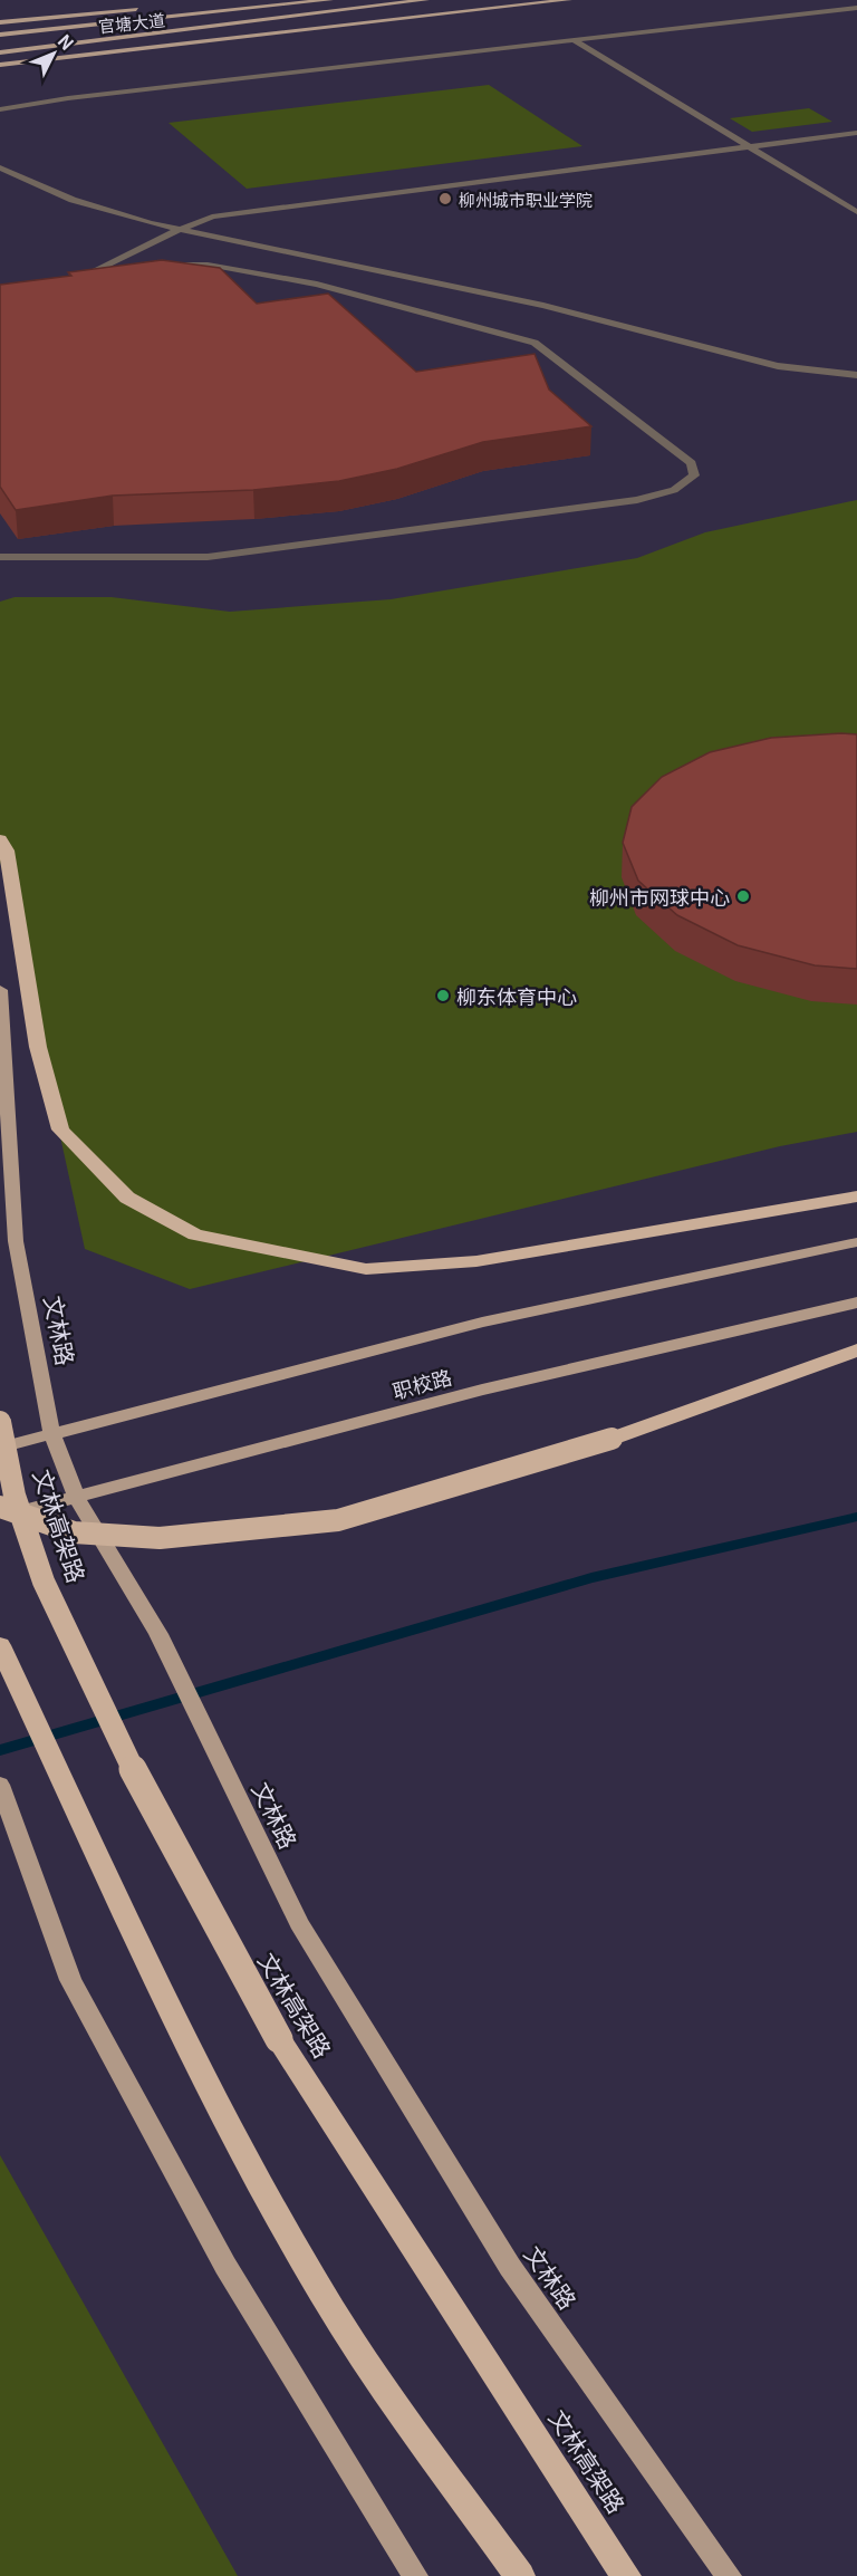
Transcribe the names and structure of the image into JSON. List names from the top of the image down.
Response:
{
  "streets": {
    "highway": ["文林高架路"],
    "main road": ["官塘大道", "文林路", "职校路"]
  },
  "crossings": [
    ["文林路", "职校路"]
  ],
  "places": ["柳州城市职业学院", "柳州市网球中心", "柳东体育中心"],
  "north": "top right"
}
